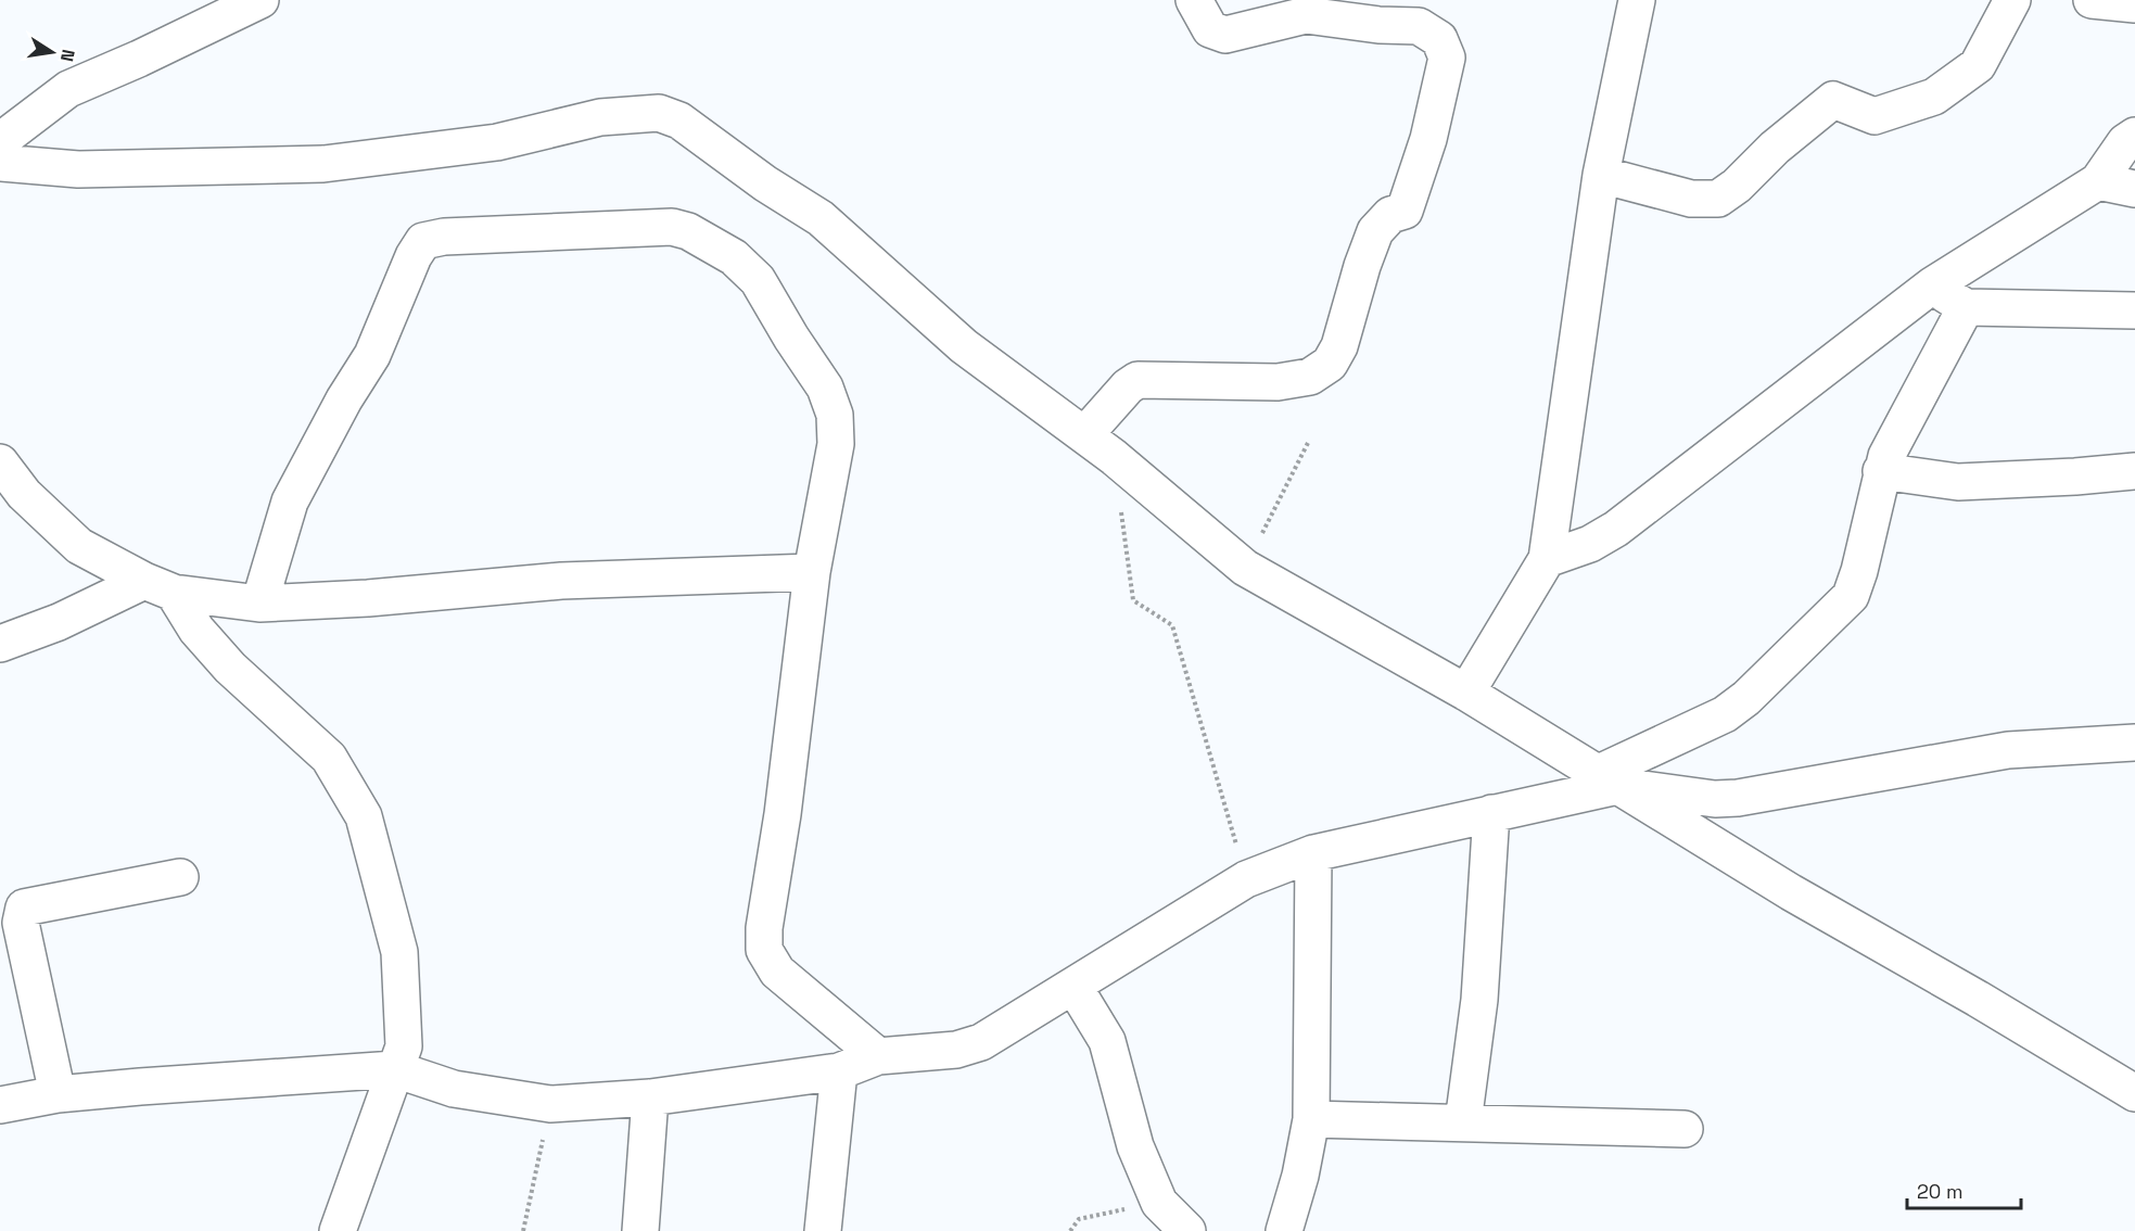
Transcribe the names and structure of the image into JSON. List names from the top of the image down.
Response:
{
  "scale_bar": "20 m",
  "north": "right"
}
